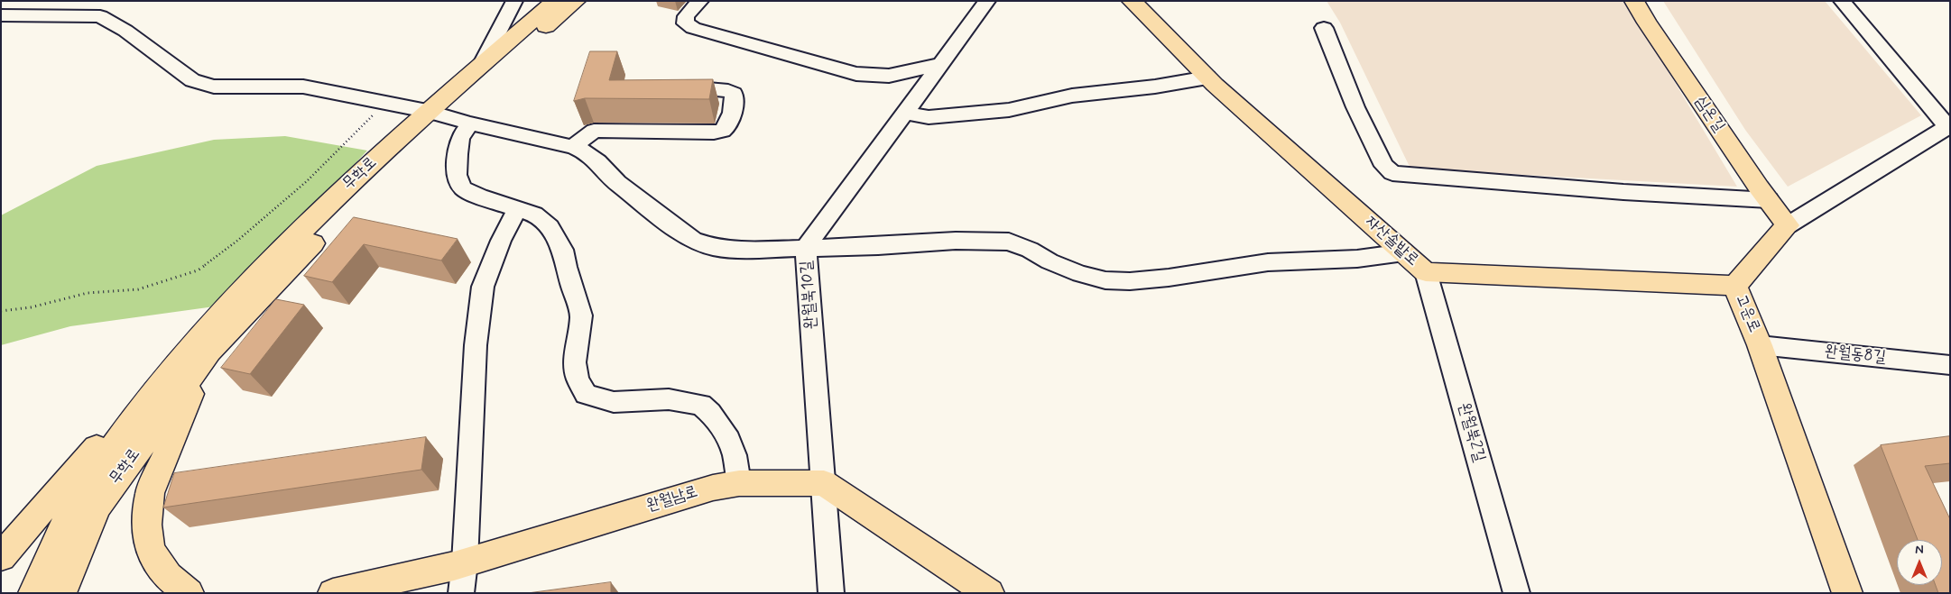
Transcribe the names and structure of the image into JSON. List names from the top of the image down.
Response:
{
  "streets": {
    "main road": [
      "심온길",
      "무학로",
      "자산솔밭로",
      "고운로",
      "완월남로"
    ],
    "street": ["완월북10길", "완월동8길", "완월북2길"]
  },
  "crossings": [
    ["심온길", "고운로"],
    ["자산솔밭로", "고운로"],
    ["자산솔밭로", "완월북2길"],
    ["완월북10길", "완월남로"],
    ["고운로", "완월동8길"]
  ],
  "north": "top"
}
